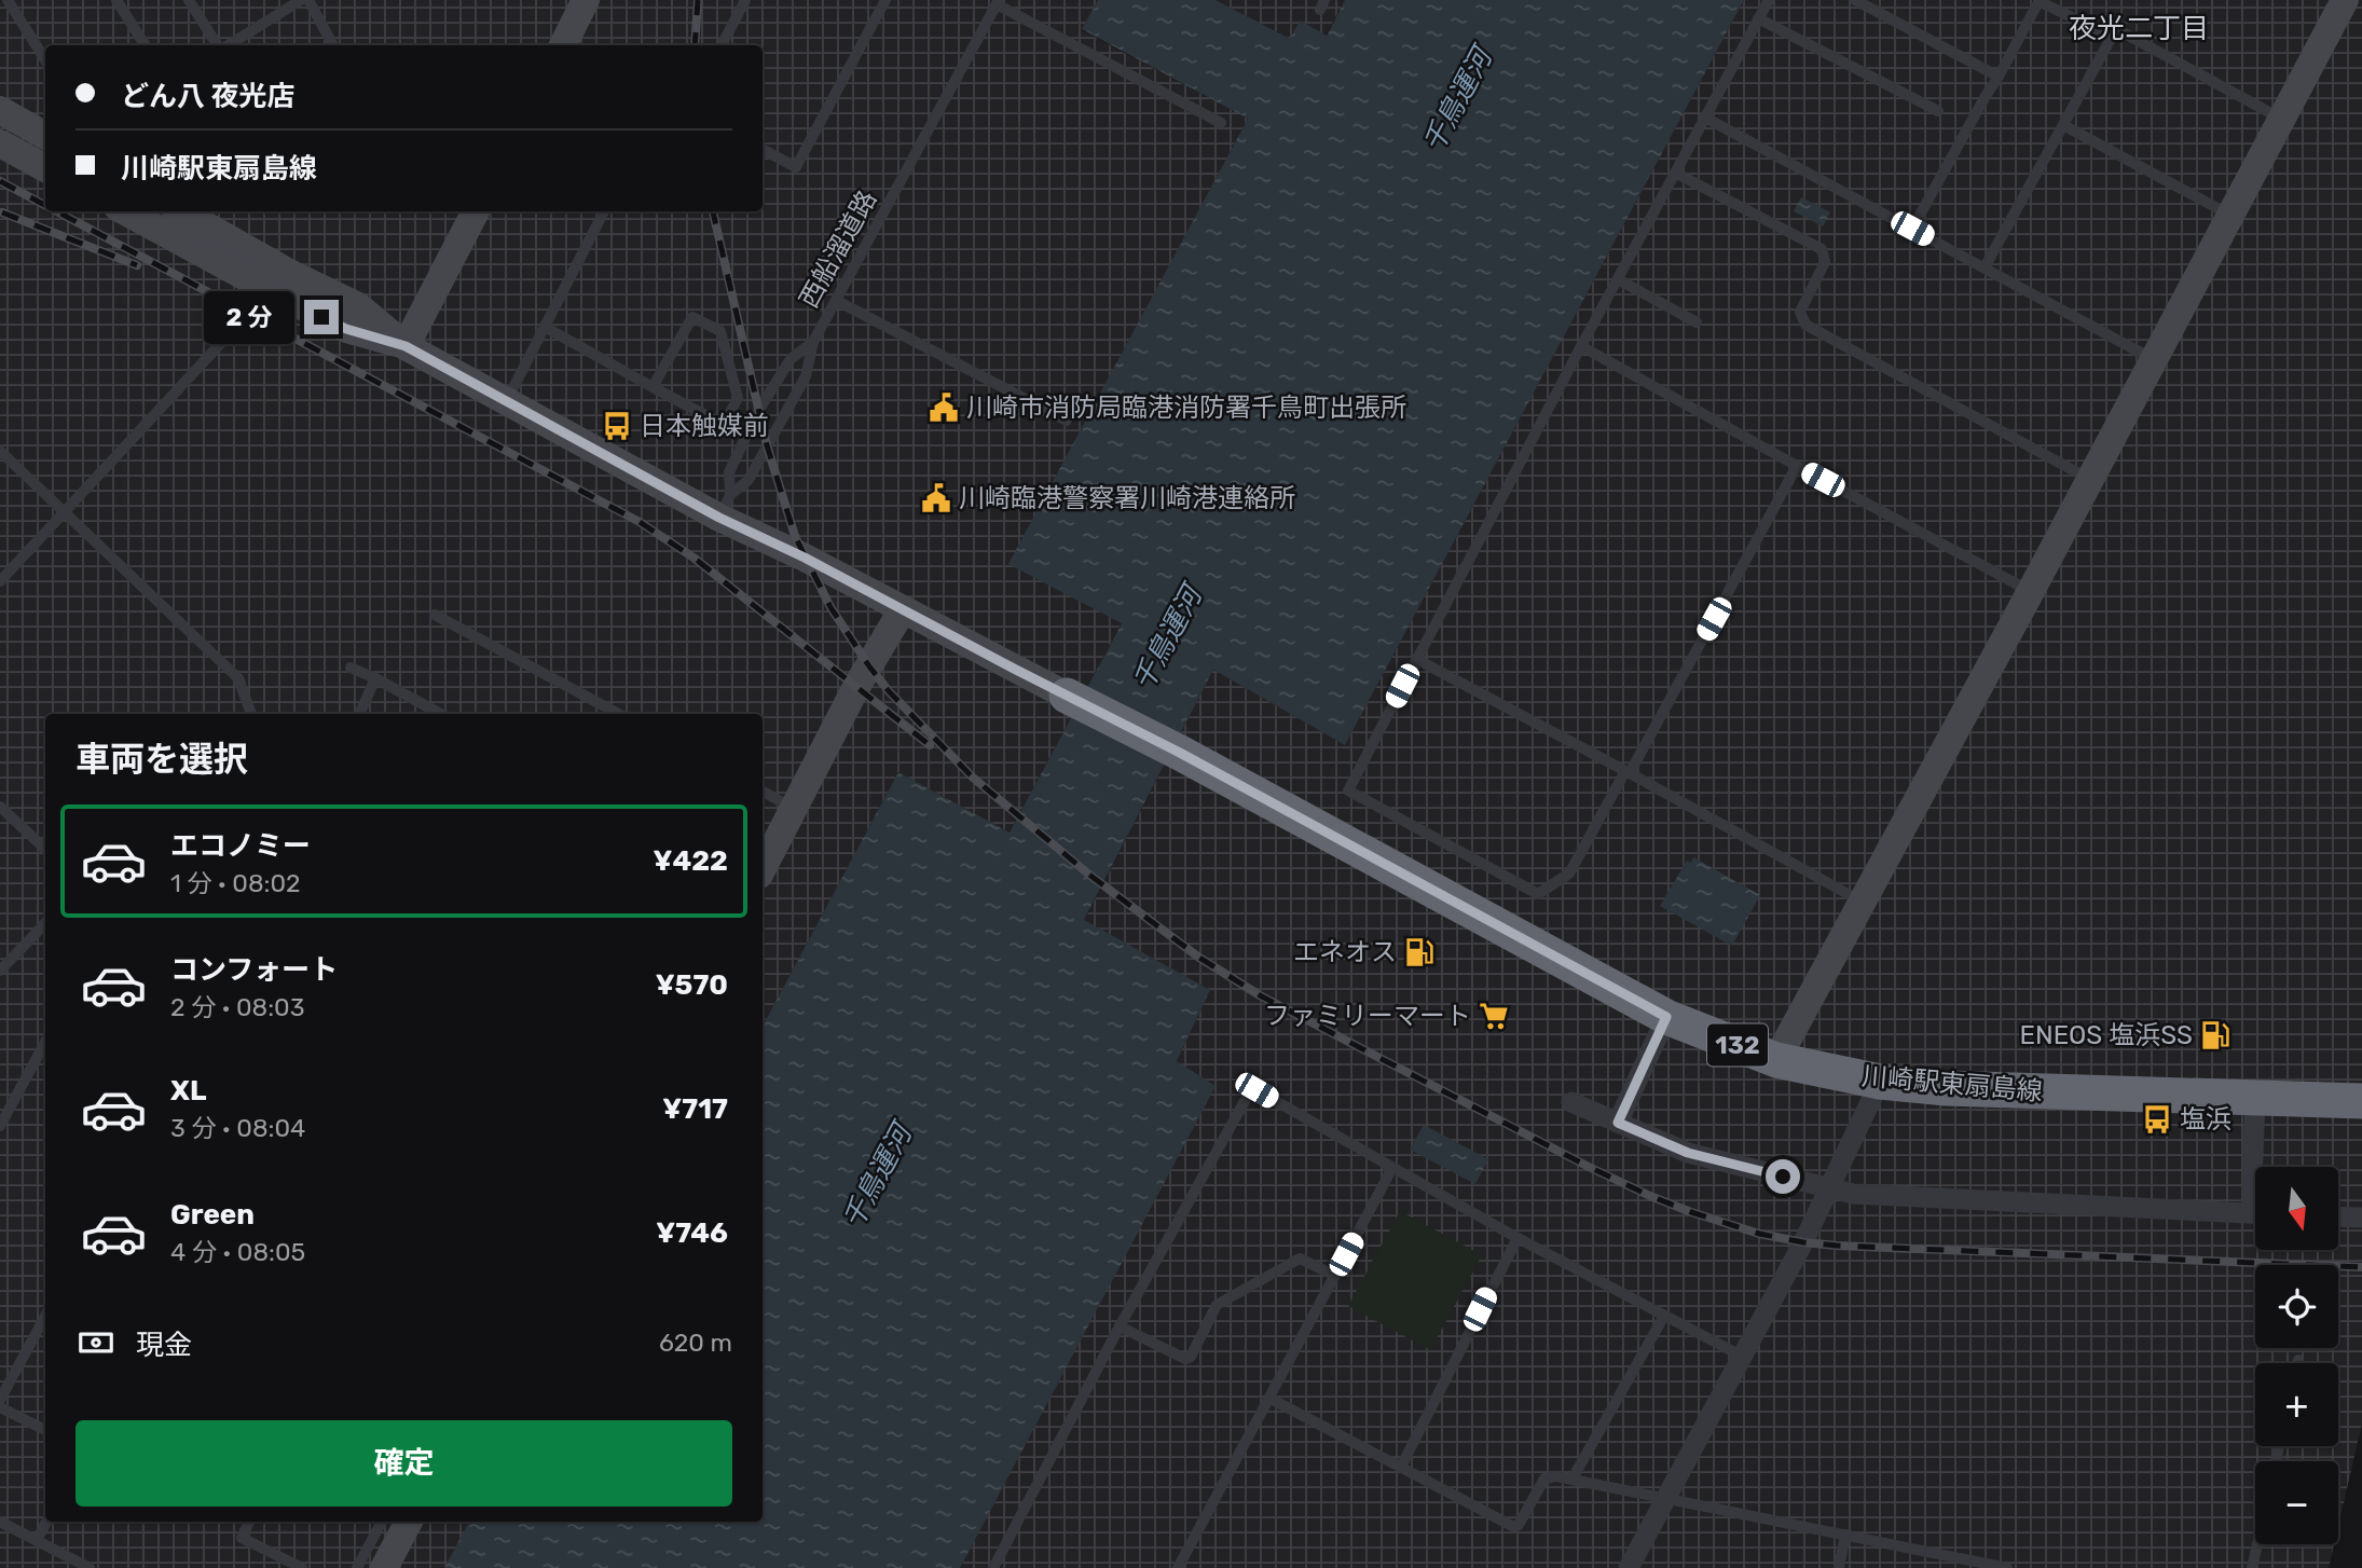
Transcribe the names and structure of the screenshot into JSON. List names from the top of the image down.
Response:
{
  "streets": {
    "highway": ["132", "川崎駅東扇島線"],
    "lane": ["西船溜道路"]
  },
  "crossings": [
    ["西船溜道路", "川崎駅東扇島線"]
  ],
  "districts": ["夜光二丁目"],
  "water": ["千鳥運河"],
  "places": {
    "public building": ["川崎市消防局臨港消防署千鳥町出張所", "川崎臨港警察署川崎港連絡所"],
    "bus stop": ["日本触媒前", "塩浜"],
    "fuel station": ["エネオス", "ENEOS 塩浜SS"],
    "supermarket": ["ファミリーマート"]
  },
  "north": "bottom",
  "page": {
    "banner": ["どん八 夜光店", "川崎駅東扇島線"],
    "bubble": "2 分",
    "heading": "車両を選択",
    "list": [
      {
        "name": "エコノミー",
        "note": "1 分 · 08:02",
        "value": "¥422"
      },
      {
        "name": "コンフォート",
        "note": "2 分 · 08:03",
        "value": "¥570"
      },
      {
        "name": "XL",
        "note": "3 分 · 08:04",
        "value": "¥717"
      },
      {
        "name": "Green",
        "note": "4 分 · 08:05",
        "value": "¥746"
      }
    ],
    "map_buttons": ["+", "−"],
    "pay": ["現金", "620 m"],
    "buttons": "確定"
  }
}
